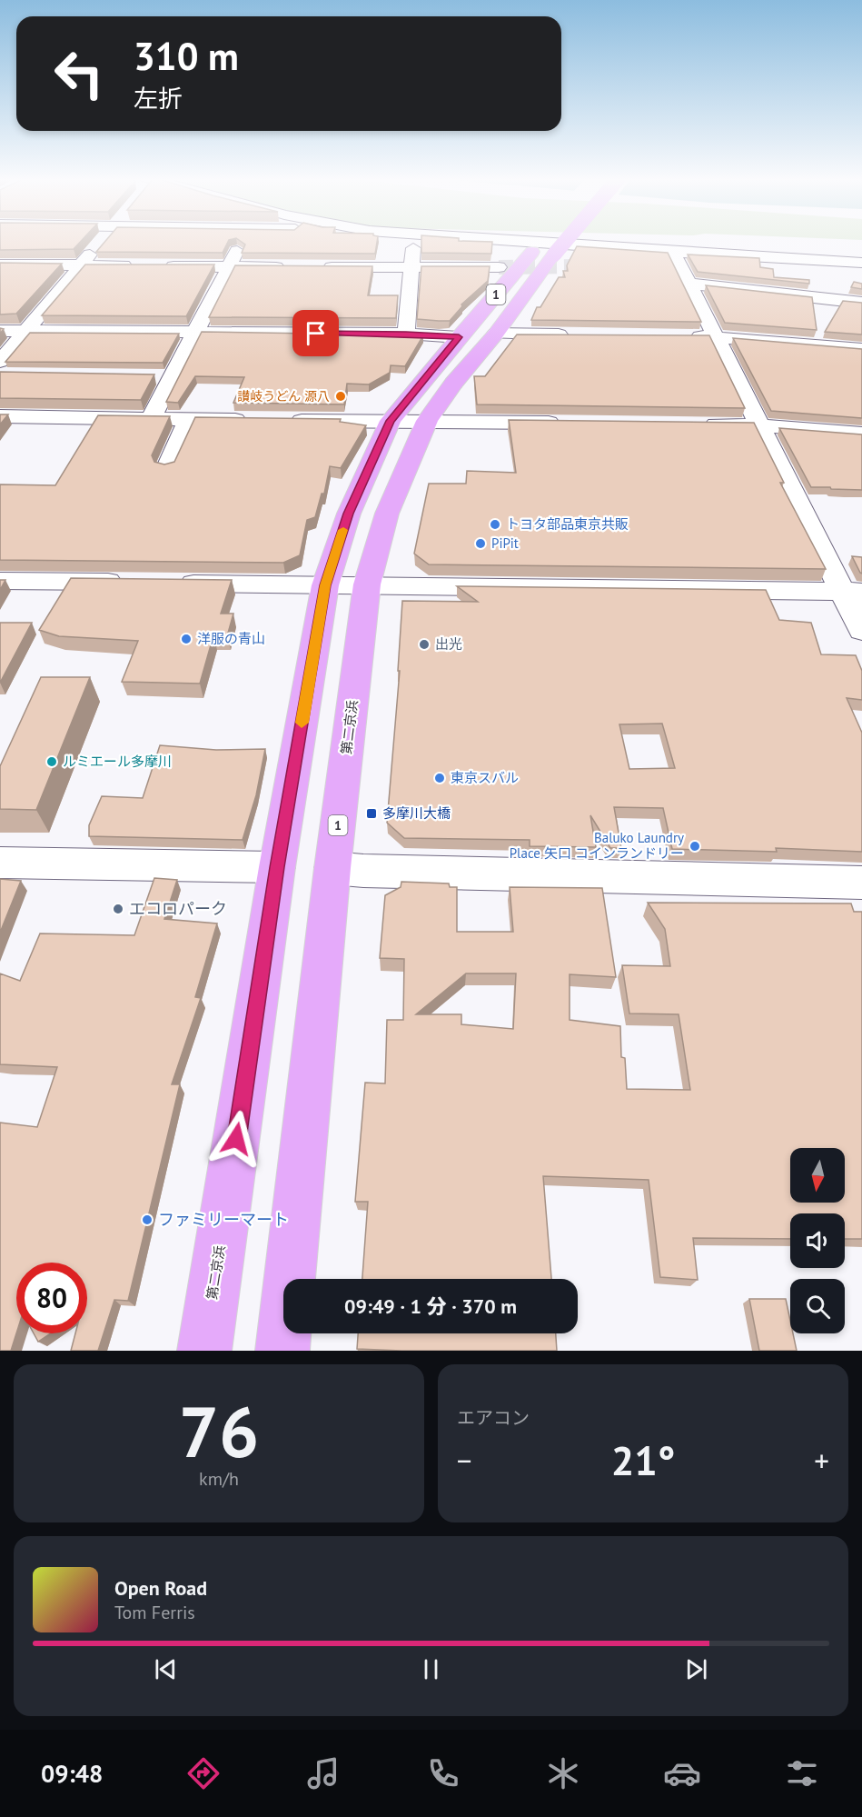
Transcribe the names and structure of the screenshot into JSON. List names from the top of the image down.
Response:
{
  "streets": {
    "highway": ["1", "第二京浜"]
  },
  "places": {
    "other": [
      "讃岐うどん 源八",
      "トヨタ部品東京共販",
      "PiPit",
      "洋服の青山",
      "出光",
      "ルミエール多摩川",
      "東京スバル",
      "Baluko Laundry Place 矢口 コインランドリー",
      "エコロパーク",
      "ファミリーマート"
    ],
    "transit": ["多摩川大橋"]
  },
  "north": "bottom",
  "page": {
    "turn": ["310 m", "左折"],
    "limit": "80",
    "trip": "09:49 · 1 分 · 370 m",
    "tile": [
      ["76", "km/h"],
      "エアコン"
    ],
    "heat": ["−", "21°", "+"],
    "song": ["Open Road", "Tom Ferris"],
    "tabs": "09:48"
  }
}
